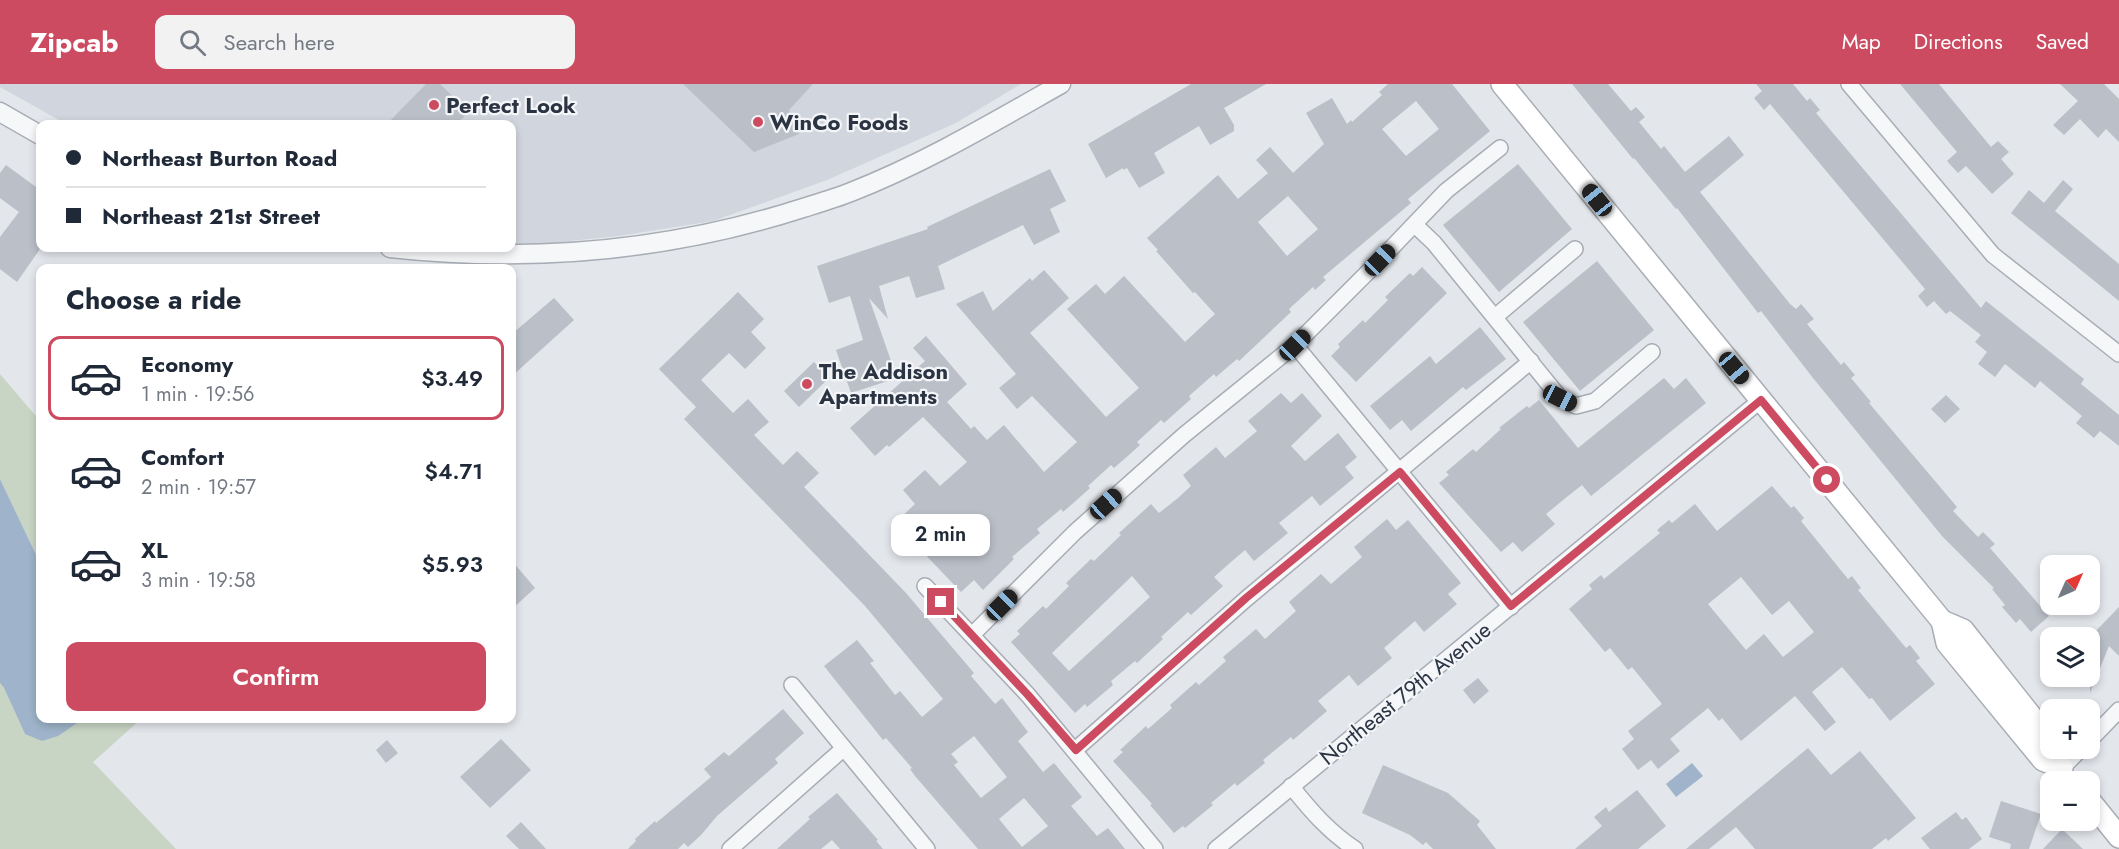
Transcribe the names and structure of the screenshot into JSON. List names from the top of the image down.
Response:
{
  "streets": {
    "street": ["Northeast 79th Avenue"]
  },
  "places": ["Perfect Look", "WinCo Foods", "The Addison Apartments"],
  "north": "top right",
  "page": {
    "header": "Zipcab",
    "search": "Search here",
    "nav": ["Map", "Directions", "Saved"],
    "banner": ["Northeast Burton Road", "Northeast 21st Street"],
    "heading": "Choose a ride",
    "list": [
      {
        "name": "Economy",
        "note": "1 min · 19:56",
        "value": "$3.49"
      },
      {
        "name": "Comfort",
        "note": "2 min · 19:57",
        "value": "$4.71"
      },
      {
        "name": "XL",
        "note": "3 min · 19:58",
        "value": "$5.93"
      }
    ],
    "bubble": "2 min",
    "map_buttons": ["+", "−"],
    "buttons": "Confirm"
  }
}
